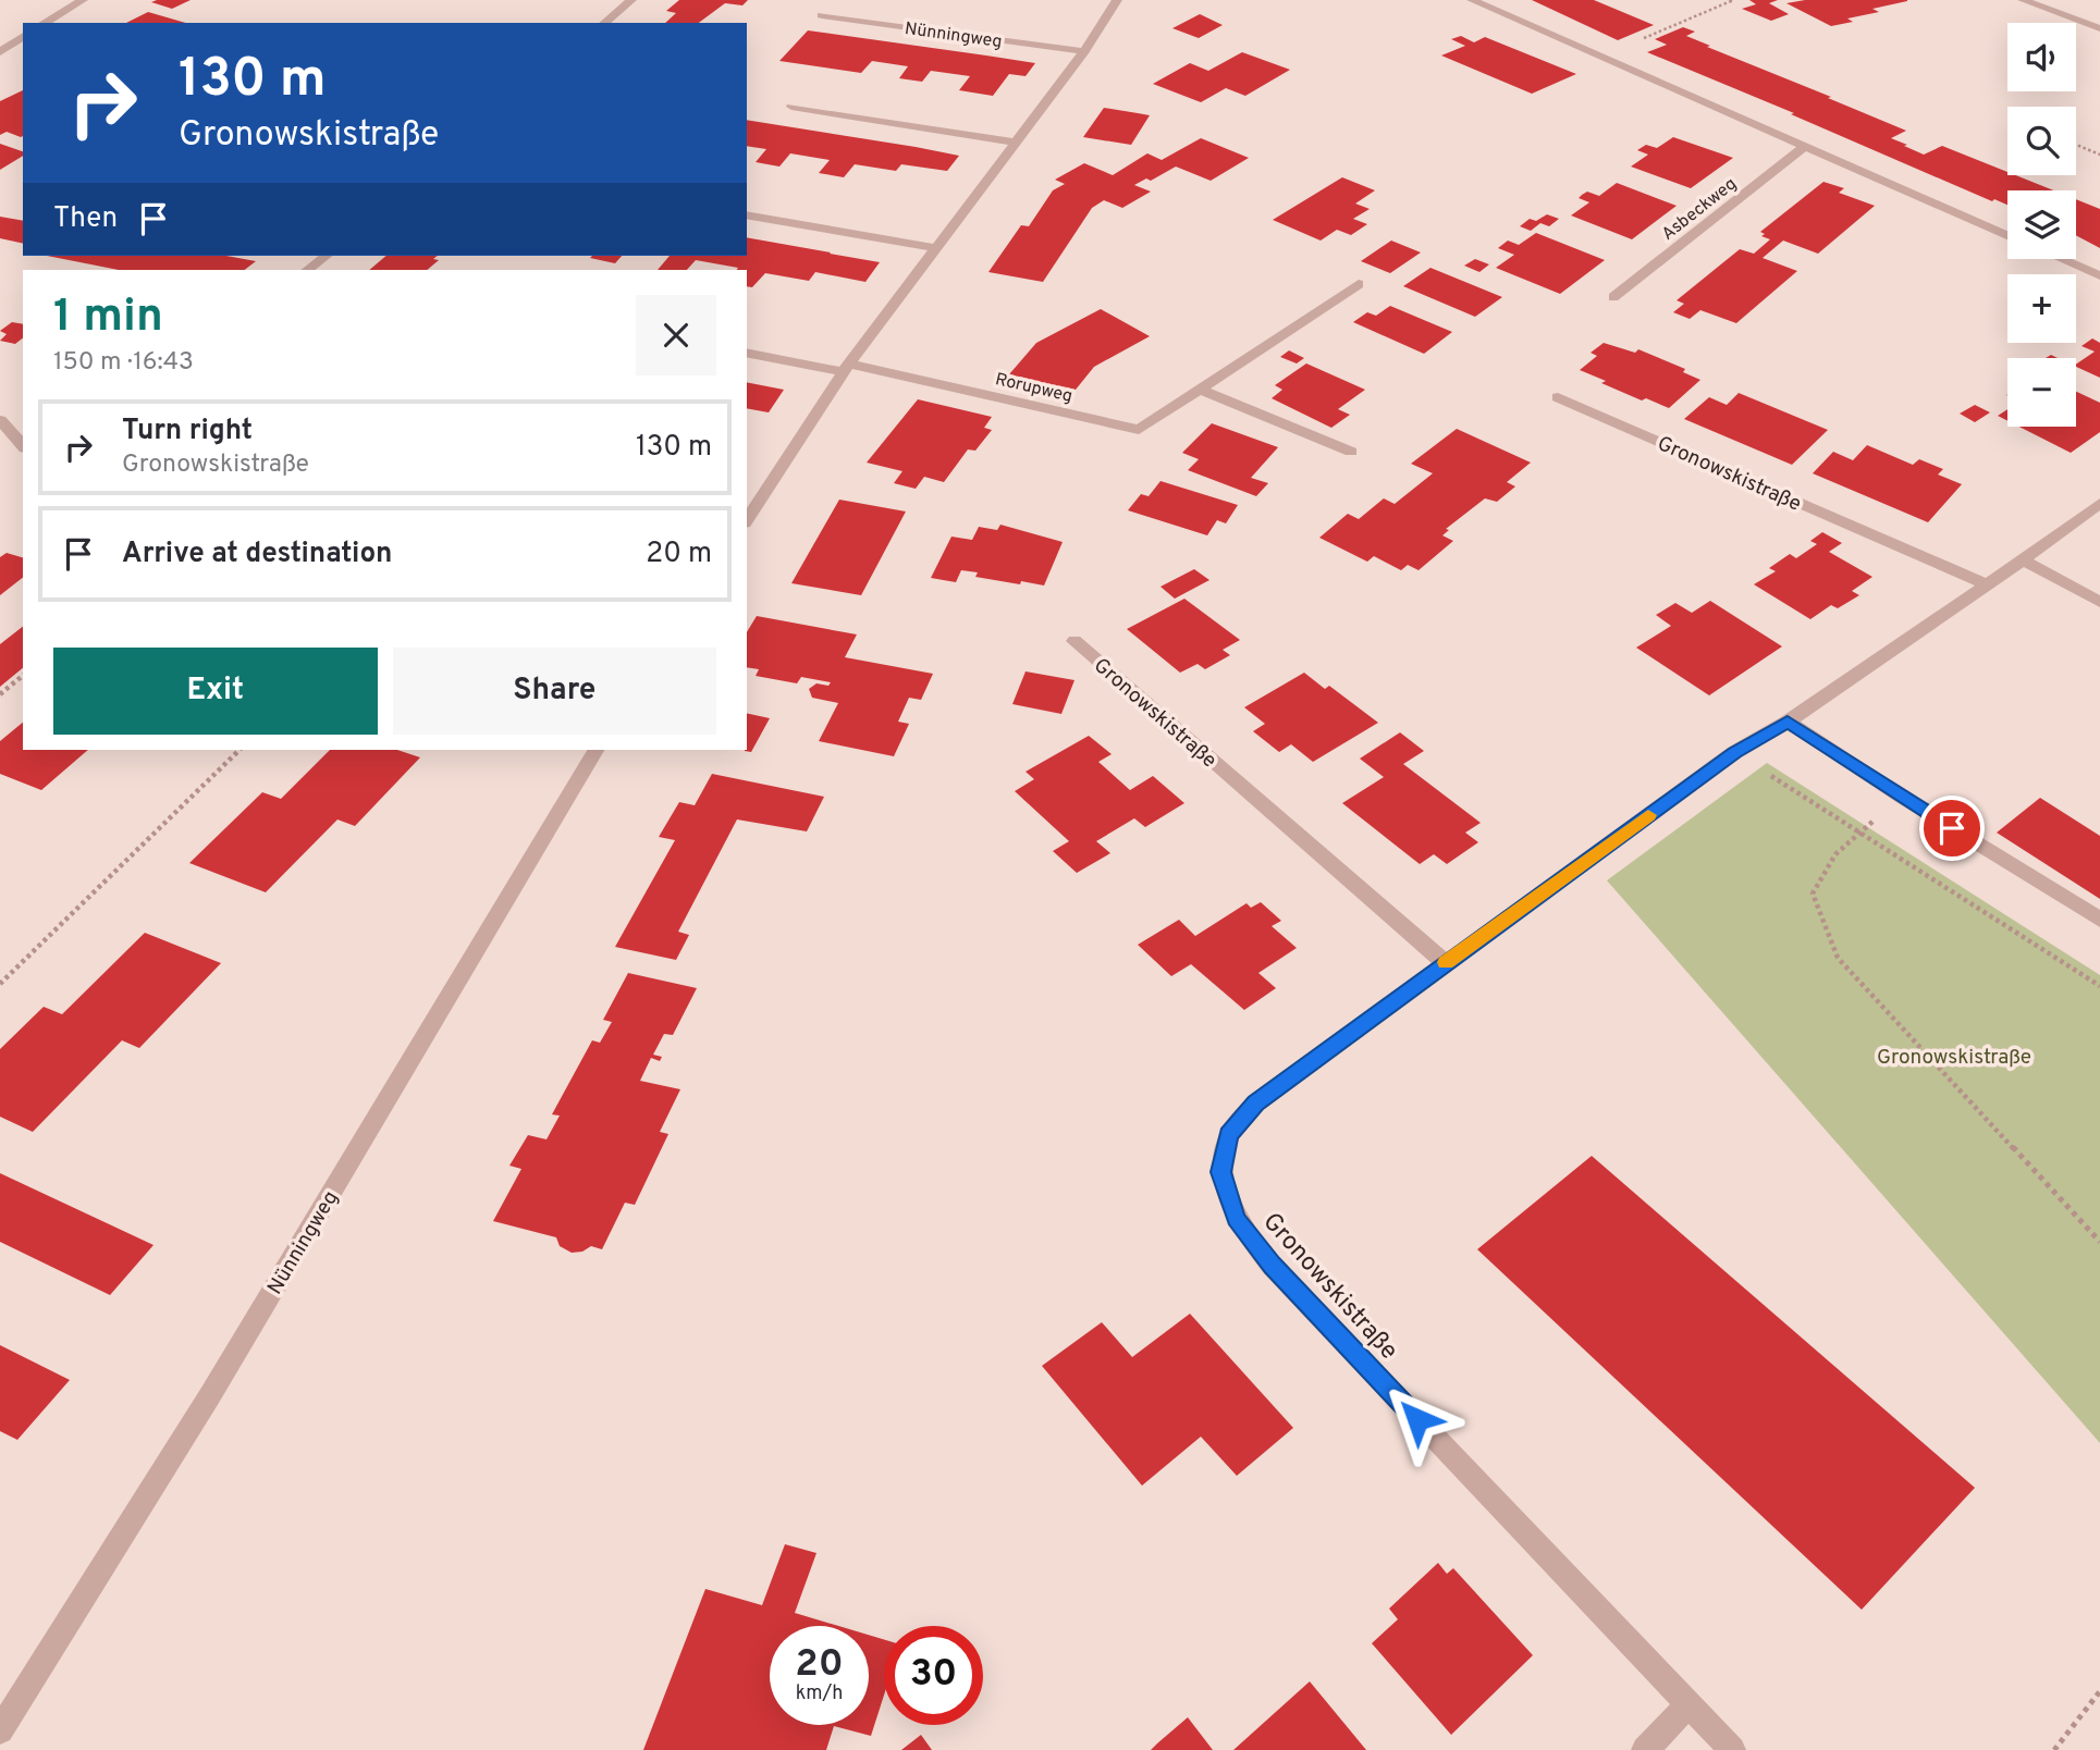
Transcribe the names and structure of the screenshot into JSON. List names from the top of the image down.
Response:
{
  "streets": {
    "street": [
      "Nünningweg",
      "Asbeckweg",
      "Rorupweg",
      "Gronowskistraße"
    ]
  },
  "parks": ["Gronowskistraße"],
  "page": {
    "map_buttons": ["+", "−"],
    "turn": ["130 m", "Gronowskistraße"],
    "then": "Then",
    "heading": ["1 min", "150 m · 16:43"],
    "list": [
      {
        "name": "Turn right",
        "note": "Gronowskistraße",
        "value": "130 m"
      },
      {
        "name": "Arrive at destination",
        "value": "20 m"
      }
    ],
    "buttons": ["Exit", "Share"],
    "speed": "20 km/h",
    "limit": "30"
  }
}
